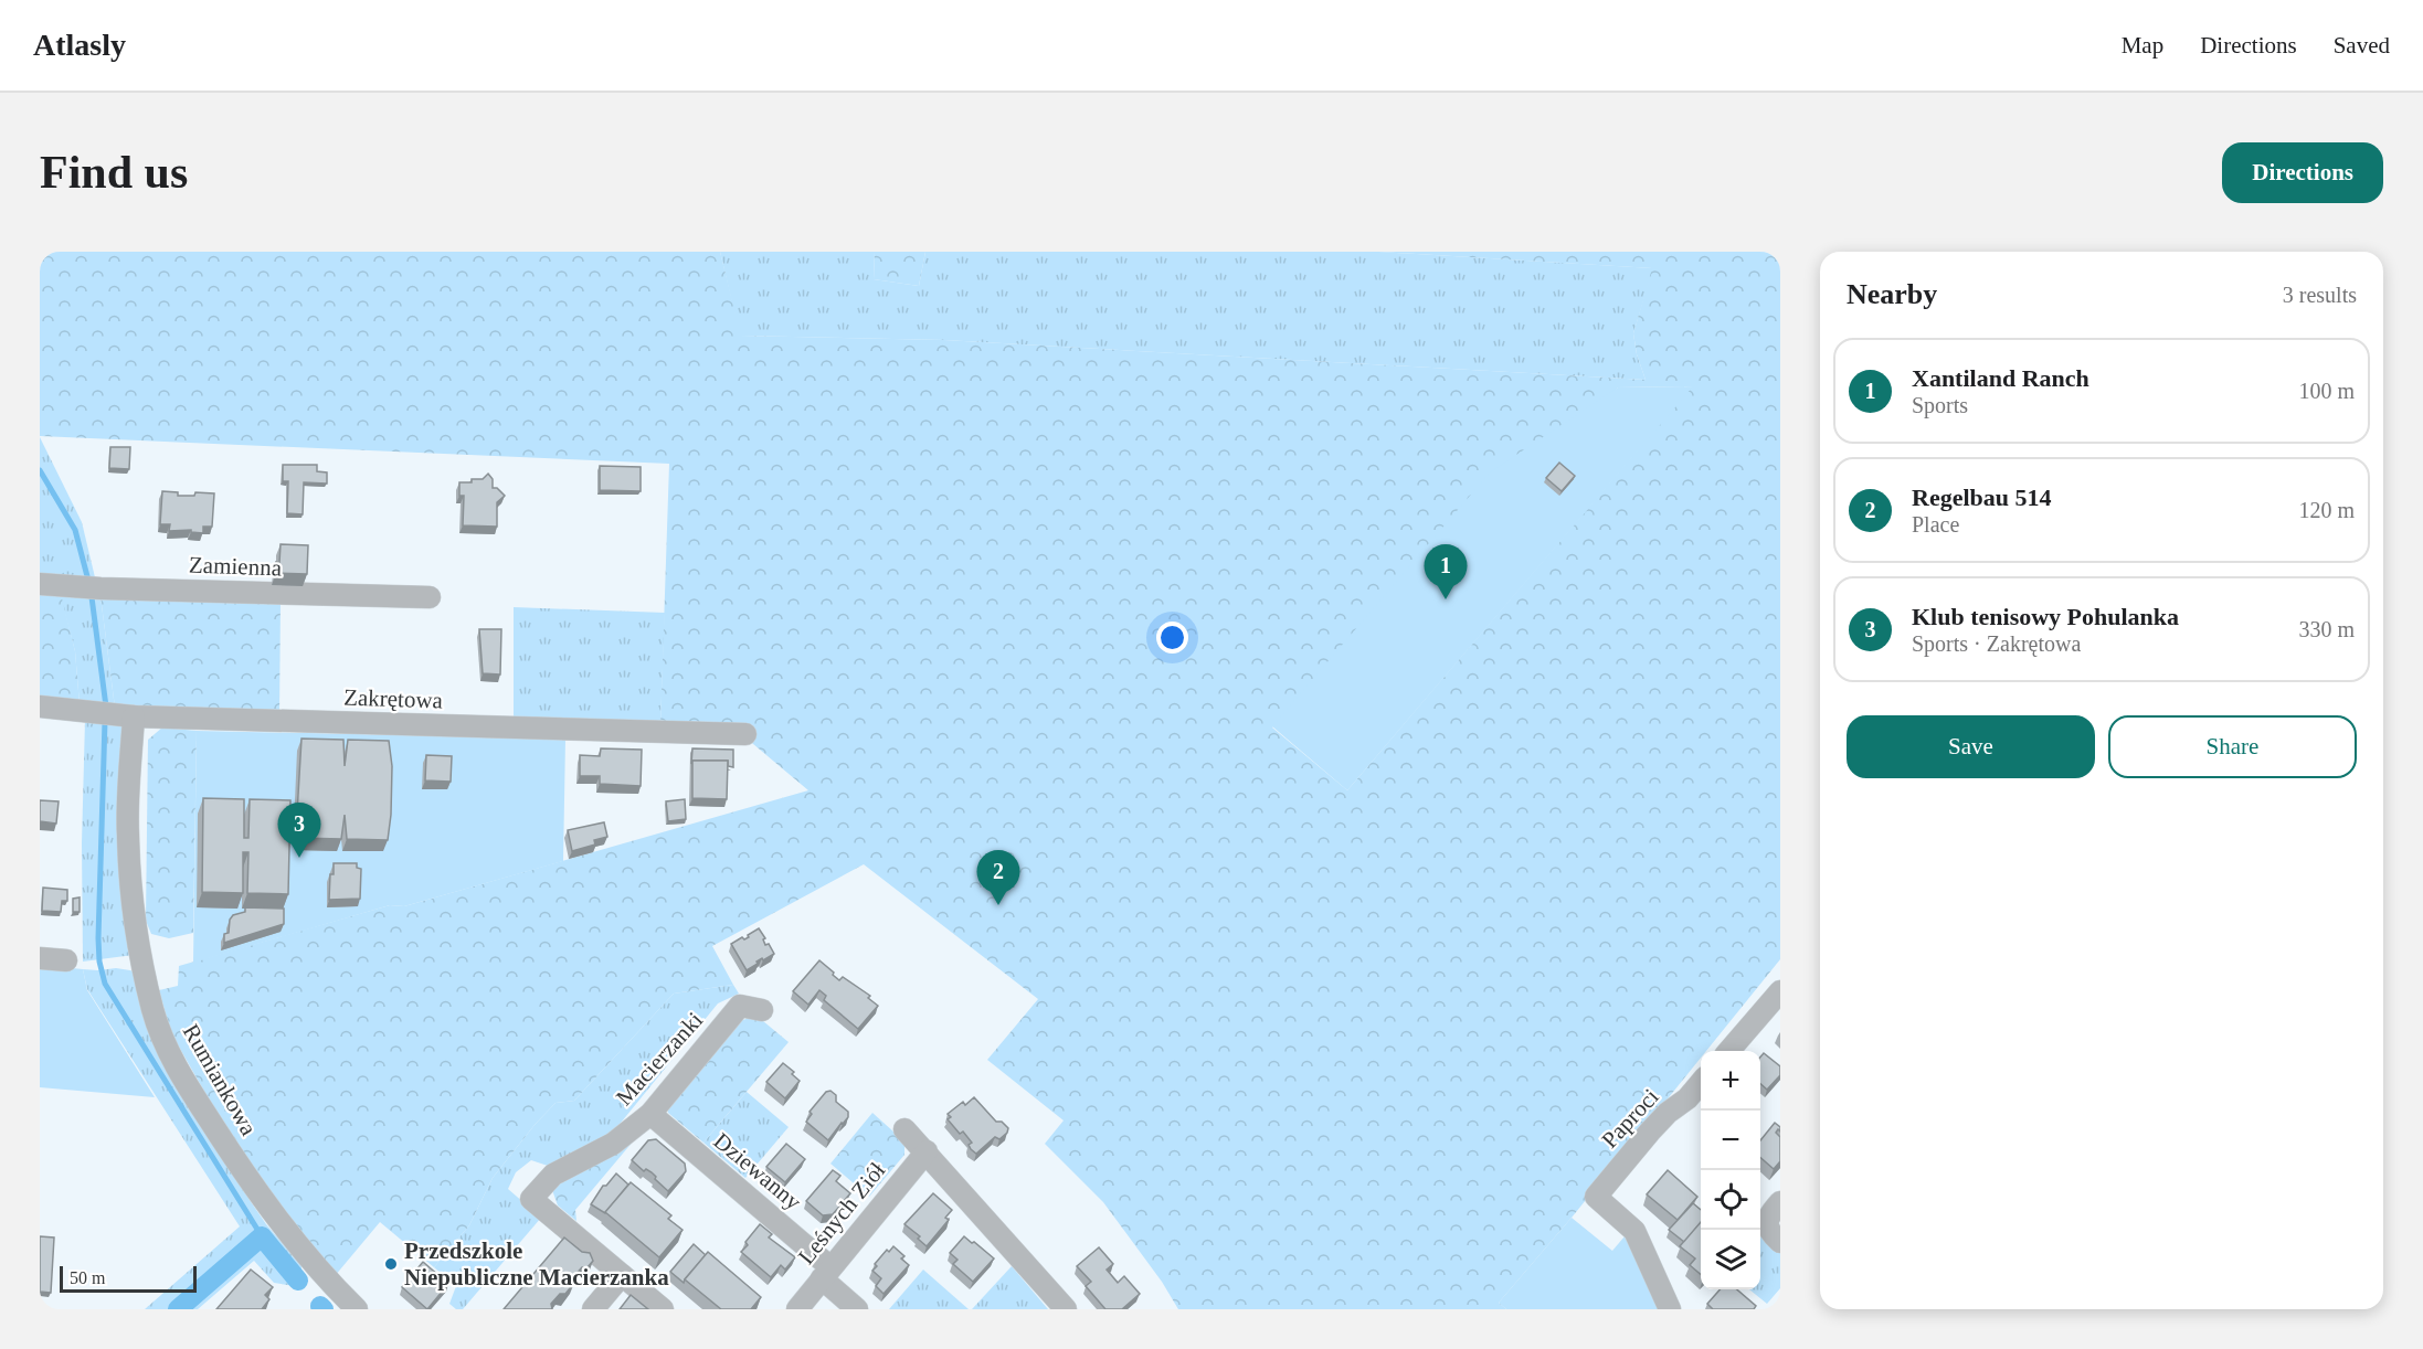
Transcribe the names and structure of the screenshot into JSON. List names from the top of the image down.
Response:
{
  "streets": {
    "street": [
      "Zamienna",
      "Zakrętowa",
      "Macierzanki",
      "Rumiankowa",
      "Paproci",
      "Dziewanny",
      "Leśnych Ziół"
    ]
  },
  "crossings": [
    ["Zakrętowa", "Rumiankowa"],
    ["Macierzanki", "Dziewanny"],
    ["Dziewanny", "Leśnych Ziół"]
  ],
  "places": ["Przedszkole Niepubliczne Macierzanka"],
  "scale_bar": "50 m",
  "page": {
    "header": "Atlasly",
    "nav": ["Map", "Directions", "Saved"],
    "buttons": [
      "Directions",
      ["Save", "Share"]
    ],
    "title": "Find us",
    "heading": ["Nearby", "3 results"],
    "list": [
      {
        "mark": "1",
        "name": "Xantiland Ranch",
        "note": "Sports",
        "value": "100 m"
      },
      {
        "mark": "2",
        "name": "Regelbau 514",
        "note": "Place",
        "value": "120 m"
      },
      {
        "mark": "3",
        "name": "Klub tenisowy Pohulanka",
        "note": "Sports · Zakrętowa",
        "value": "330 m"
      }
    ],
    "pins": ["1", "3", "2"],
    "map_buttons": ["+", "−"],
    "scale": "50 m"
  }
}
